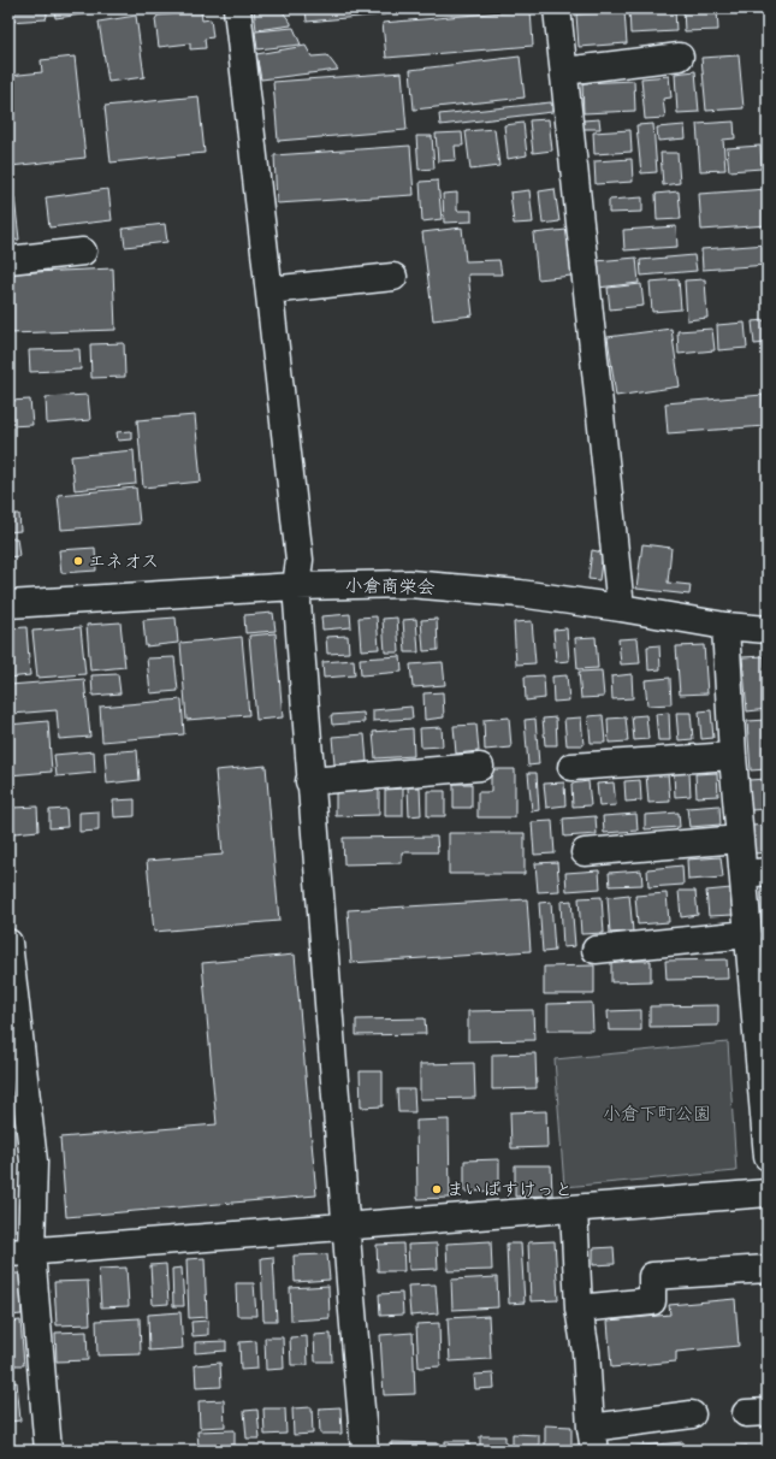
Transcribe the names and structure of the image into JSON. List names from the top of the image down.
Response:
{
  "streets": {
    "street": ["小倉商栄会"]
  },
  "parks": ["小倉下町公園"],
  "places": ["エネオス", "まいばすけっと"]
}
